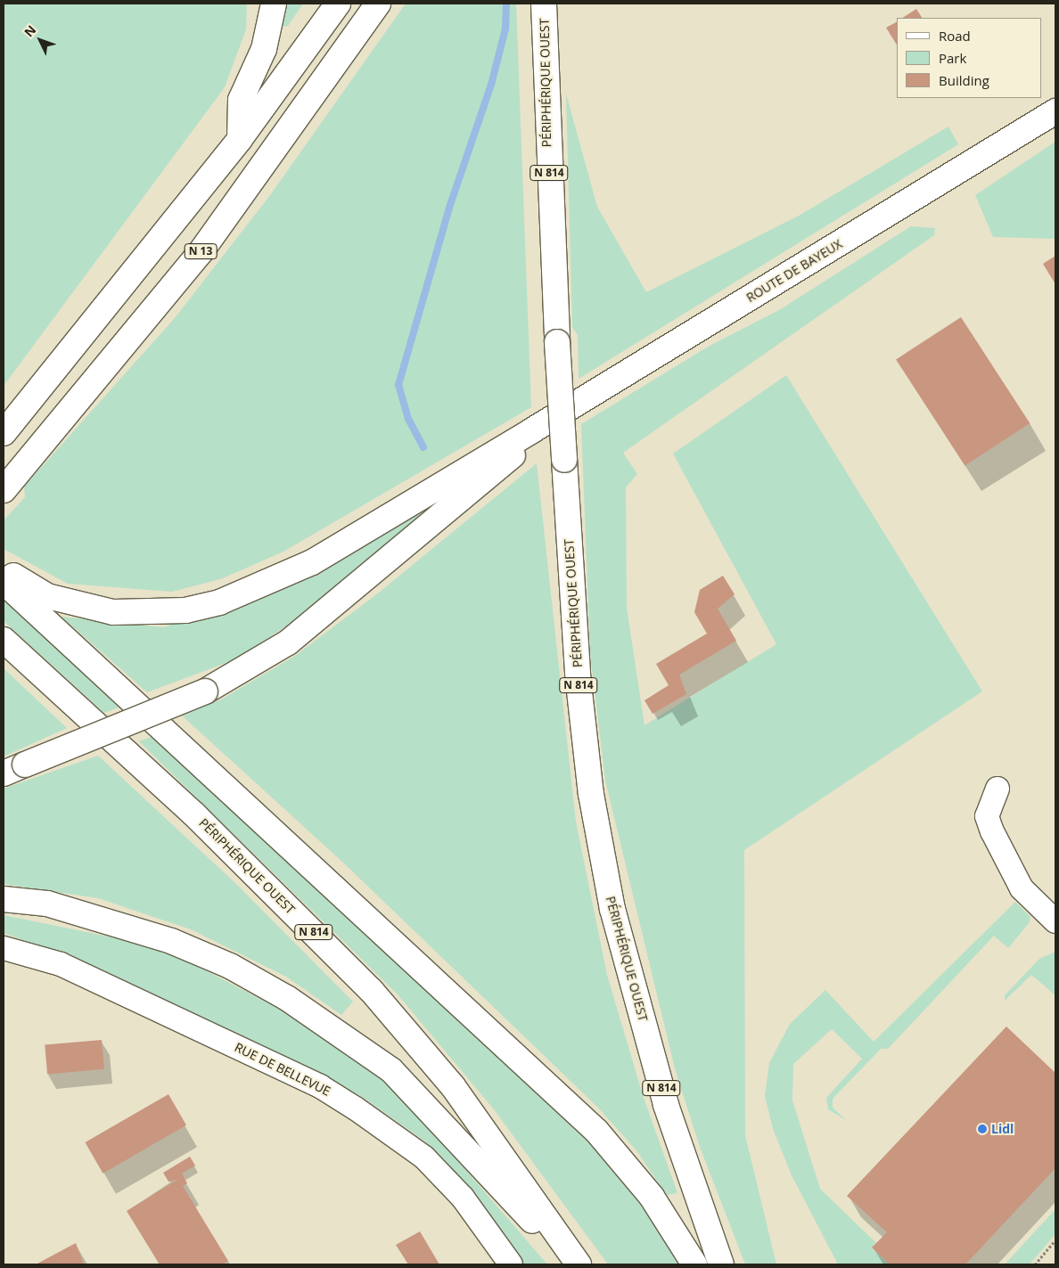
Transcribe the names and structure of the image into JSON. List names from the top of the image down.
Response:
{
  "streets": {
    "main road": [
      "PÉRIPHÉRIQUE OUEST",
      "N 814",
      "N 13",
      "ROUTE DE BAYEUX"
    ],
    "street": ["RUE DE BELLEVUE"]
  },
  "places": ["Lidl"],
  "legend": ["Road", "Park", "Building"],
  "north": "top left"
}
